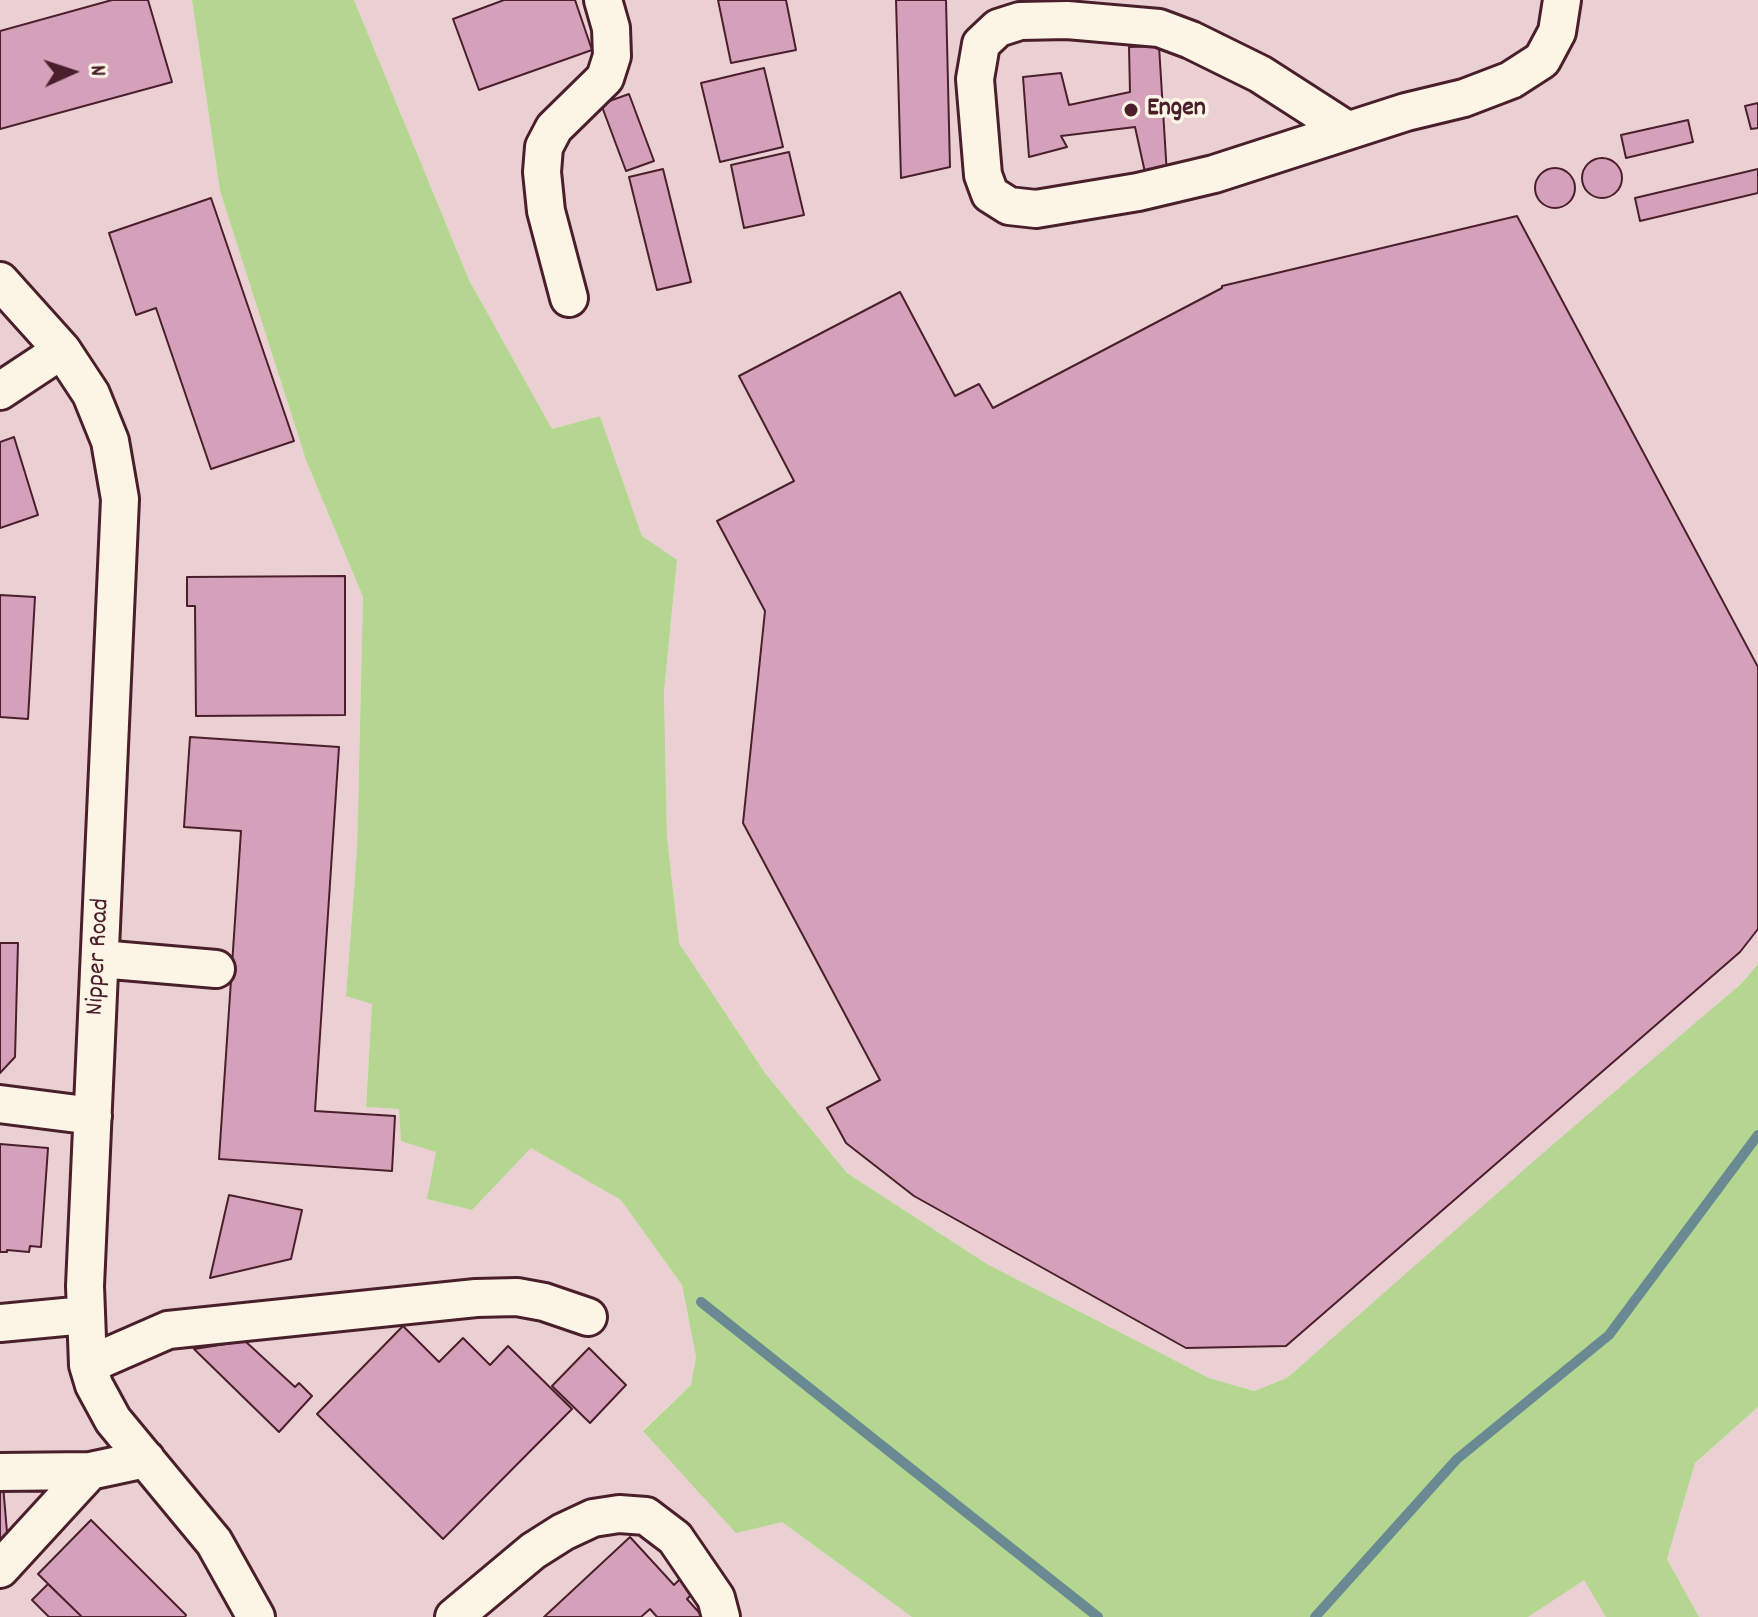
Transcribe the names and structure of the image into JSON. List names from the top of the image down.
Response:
{
  "streets": {
    "street": ["Nipper Road"]
  },
  "places": ["Engen"],
  "north": "right"
}
